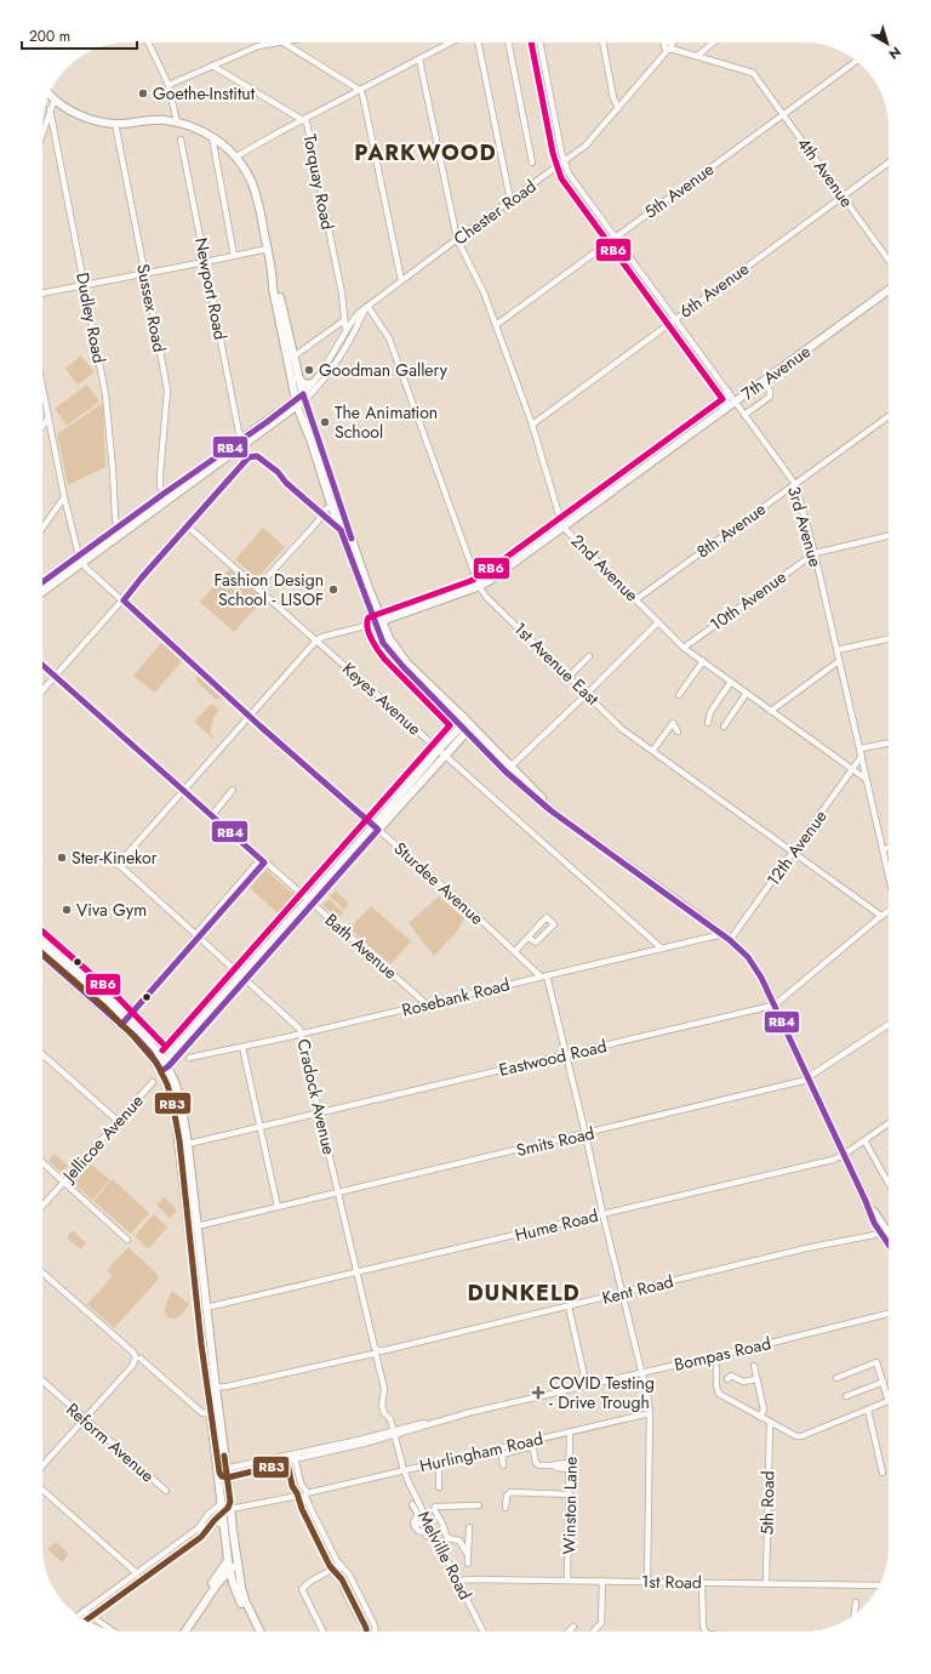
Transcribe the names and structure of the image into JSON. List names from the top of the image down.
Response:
{
  "streets": {
    "main road": ["7th Avenue"],
    "street": [
      "4th Avenue",
      "Torquay Road",
      "5th Avenue",
      "Chester Road",
      "Newport Road",
      "6th Avenue",
      "Sussex Road",
      "Dudley Road",
      "3rd Avenue",
      "8th Avenue",
      "2nd Avenue",
      "10th Avenue",
      "1st Avenue East",
      "Keyes Avenue",
      "12th Avenue",
      "Sturdee Avenue",
      "Bath Avenue",
      "Rosebank Road",
      "Eastwood Road",
      "Cradock Avenue",
      "Jellicoe Avenue",
      "Smits Road",
      "Hume Road",
      "Kent Road",
      "Bompas Road",
      "Reform Avenue",
      "Hurlingham Road",
      "5th Road",
      "Winston Lane",
      "Melville Road",
      "1st Road"
    ]
  },
  "crossings": [
    ["4th Avenue", "5th Avenue"],
    ["4th Avenue", "6th Avenue"],
    ["Torquay Road", "Chester Road"],
    ["5th Avenue", "3rd Avenue"],
    ["5th Avenue", "2nd Avenue"],
    ["Chester Road", "3rd Avenue"],
    ["Chester Road", "2nd Avenue"],
    ["Chester Road", "1st Avenue East"],
    ["6th Avenue", "3rd Avenue"],
    ["6th Avenue", "2nd Avenue"],
    ["7th Avenue", "3rd Avenue"],
    ["7th Avenue", "2nd Avenue"],
    ["7th Avenue", "1st Avenue East"],
    ["3rd Avenue", "8th Avenue"],
    ["3rd Avenue", "2nd Avenue"],
    ["3rd Avenue", "10th Avenue"],
    ["3rd Avenue", "12th Avenue"],
    ["8th Avenue", "2nd Avenue"],
    ["2nd Avenue", "10th Avenue"],
    ["2nd Avenue", "12th Avenue"],
    ["1st Avenue East", "12th Avenue"],
    ["1st Avenue East", "Eastwood Road"],
    ["Keyes Avenue", "Rosebank Road"],
    ["Sturdee Avenue", "Rosebank Road"],
    ["Bath Avenue", "Rosebank Road"],
    ["Bath Avenue", "Cradock Avenue"],
    ["Rosebank Road", "Cradock Avenue"],
    ["Eastwood Road", "Cradock Avenue"],
    ["Cradock Avenue", "Smits Road"],
    ["Cradock Avenue", "Hume Road"],
    ["Cradock Avenue", "Kent Road"],
    ["Cradock Avenue", "Bompas Road"],
    ["Cradock Avenue", "Hurlingham Road"],
    ["Cradock Avenue", "Melville Road"],
    ["Hurlingham Road", "Winston Lane"],
    ["Hurlingham Road", "Melville Road"],
    ["5th Road", "1st Road"],
    ["Winston Lane", "1st Road"],
    ["Melville Road", "1st Road"]
  ],
  "districts": ["PARKWOOD", "DUNKELD"],
  "places": {
    "other": [
      "Goethe-Institut",
      "Goodman Gallery",
      "The Animation School",
      "Fashion Design School - LISOF",
      "Ster-Kinekor",
      "Viva Gym"
    ],
    "health": ["COVID Testing - Drive Trough"]
  },
  "lines": ["transit line RB6", "transit line RB4", "transit line RB3"],
  "scale_bar": "200 m",
  "north": "bottom right"
}
